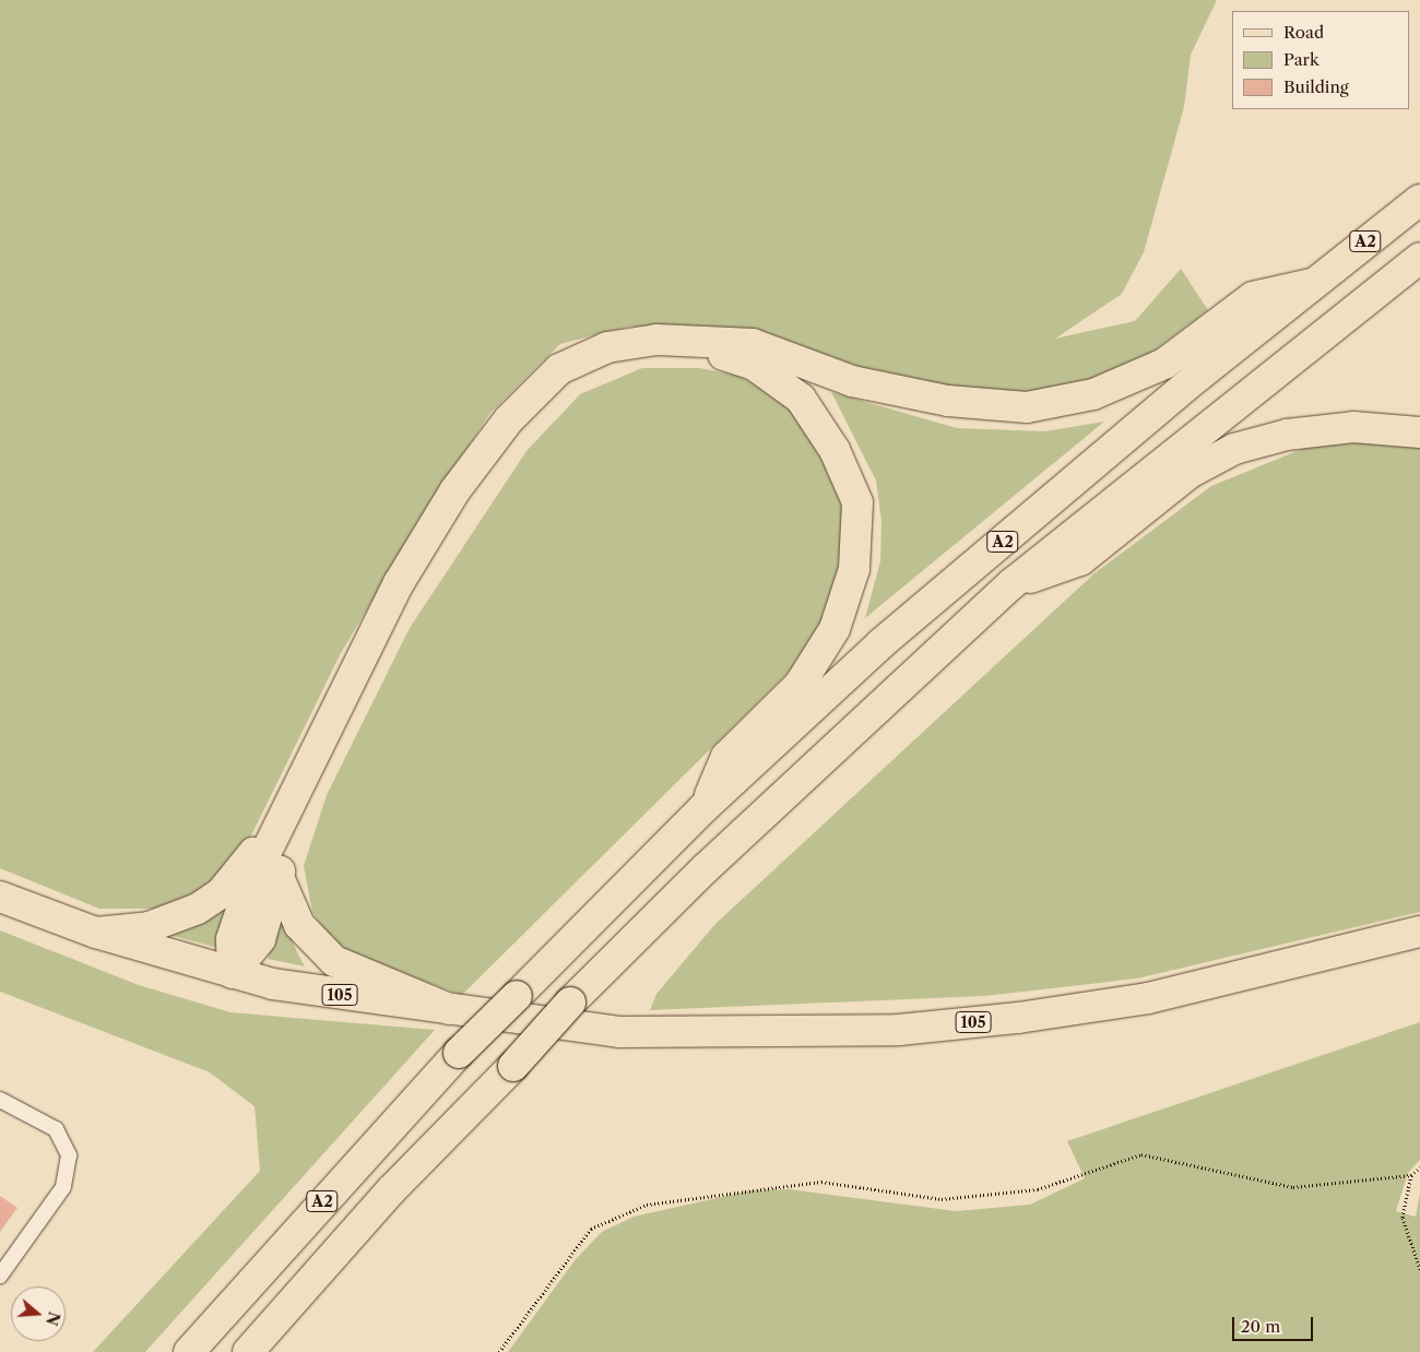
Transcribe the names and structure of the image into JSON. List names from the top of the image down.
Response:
{
  "streets": {
    "main road": ["A2", "105"]
  },
  "legend": ["Road", "Park", "Building"],
  "scale_bar": "20 m",
  "north": "right"
}
